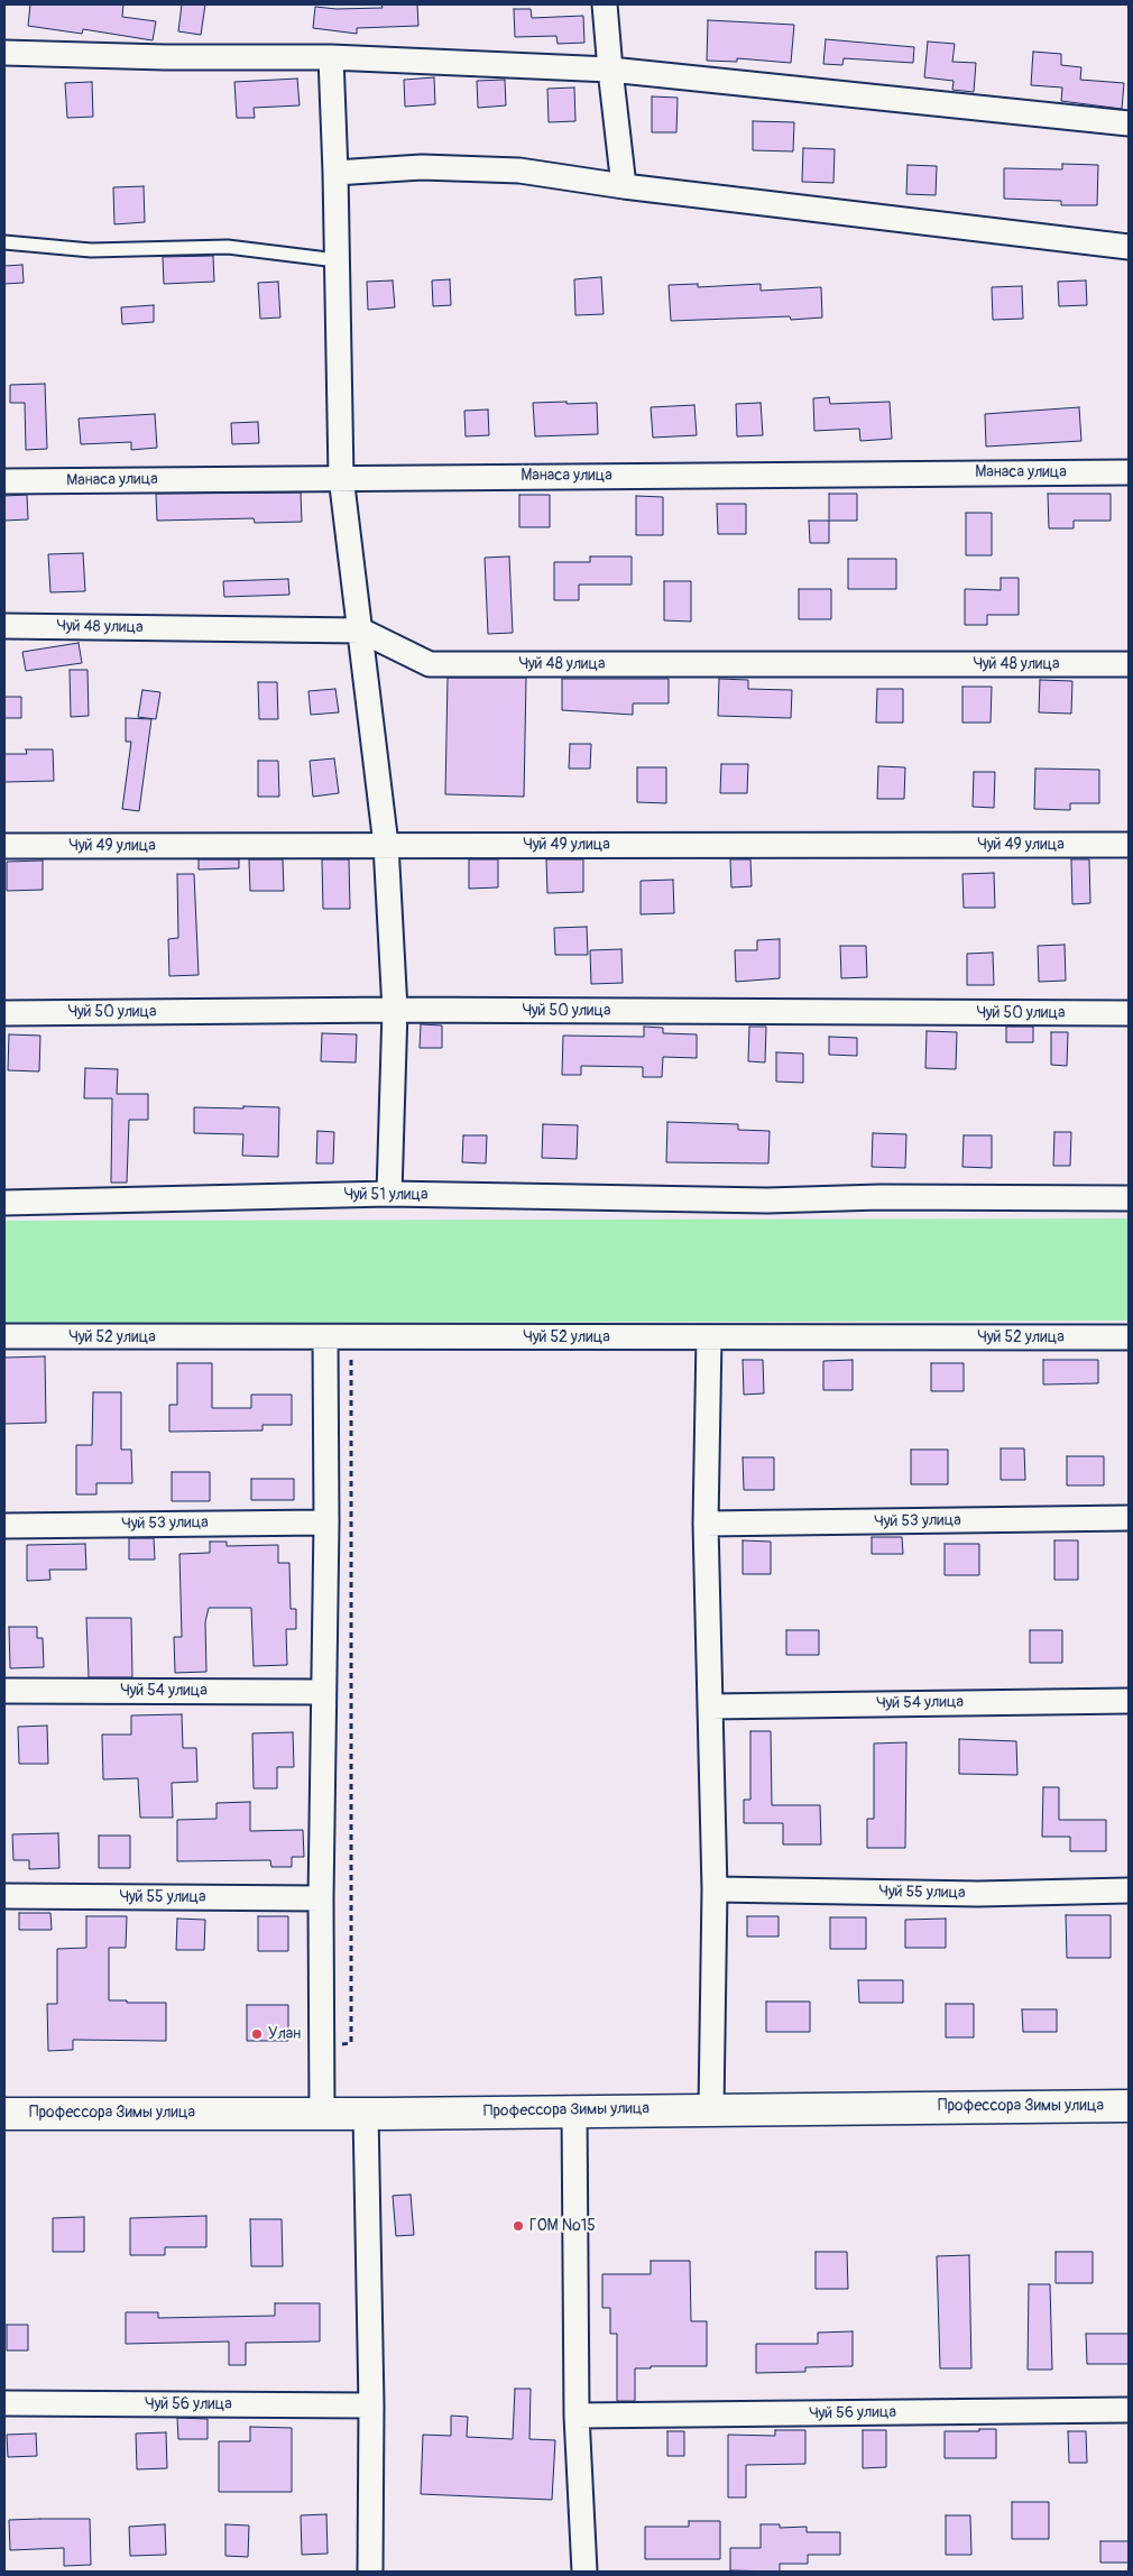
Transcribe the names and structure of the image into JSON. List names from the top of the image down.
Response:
{
  "streets": {
    "street": [
      "Манаса улица",
      "Чуй 48 улица",
      "Чуй 49 улица",
      "Чуй 50 улица",
      "Чуй 51 улица",
      "Чуй 52 улица",
      "Чуй 53 улица",
      "Чуй 54 улица",
      "Чуй 55 улица",
      "Профессора Зимы улица",
      "Чуй 56 улица"
    ]
  },
  "places": ["Улан", "ГОМ №15"]
}
